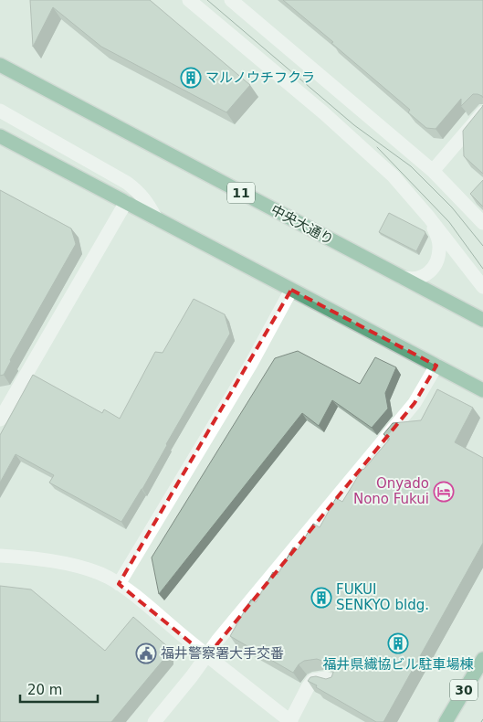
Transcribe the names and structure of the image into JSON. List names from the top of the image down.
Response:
{
  "streets": {
    "main road": ["11", "中央大通り", "30"]
  },
  "places": {
    "building": ["マルノウチフクラ", "FUKUI SENKYO bldg.", "福井県繊協ビル駐車場棟"],
    "hotel": ["Onyado Nono Fukui"],
    "public building": ["福井警察署大手交番"]
  },
  "scale_bar": "20 m"
}
